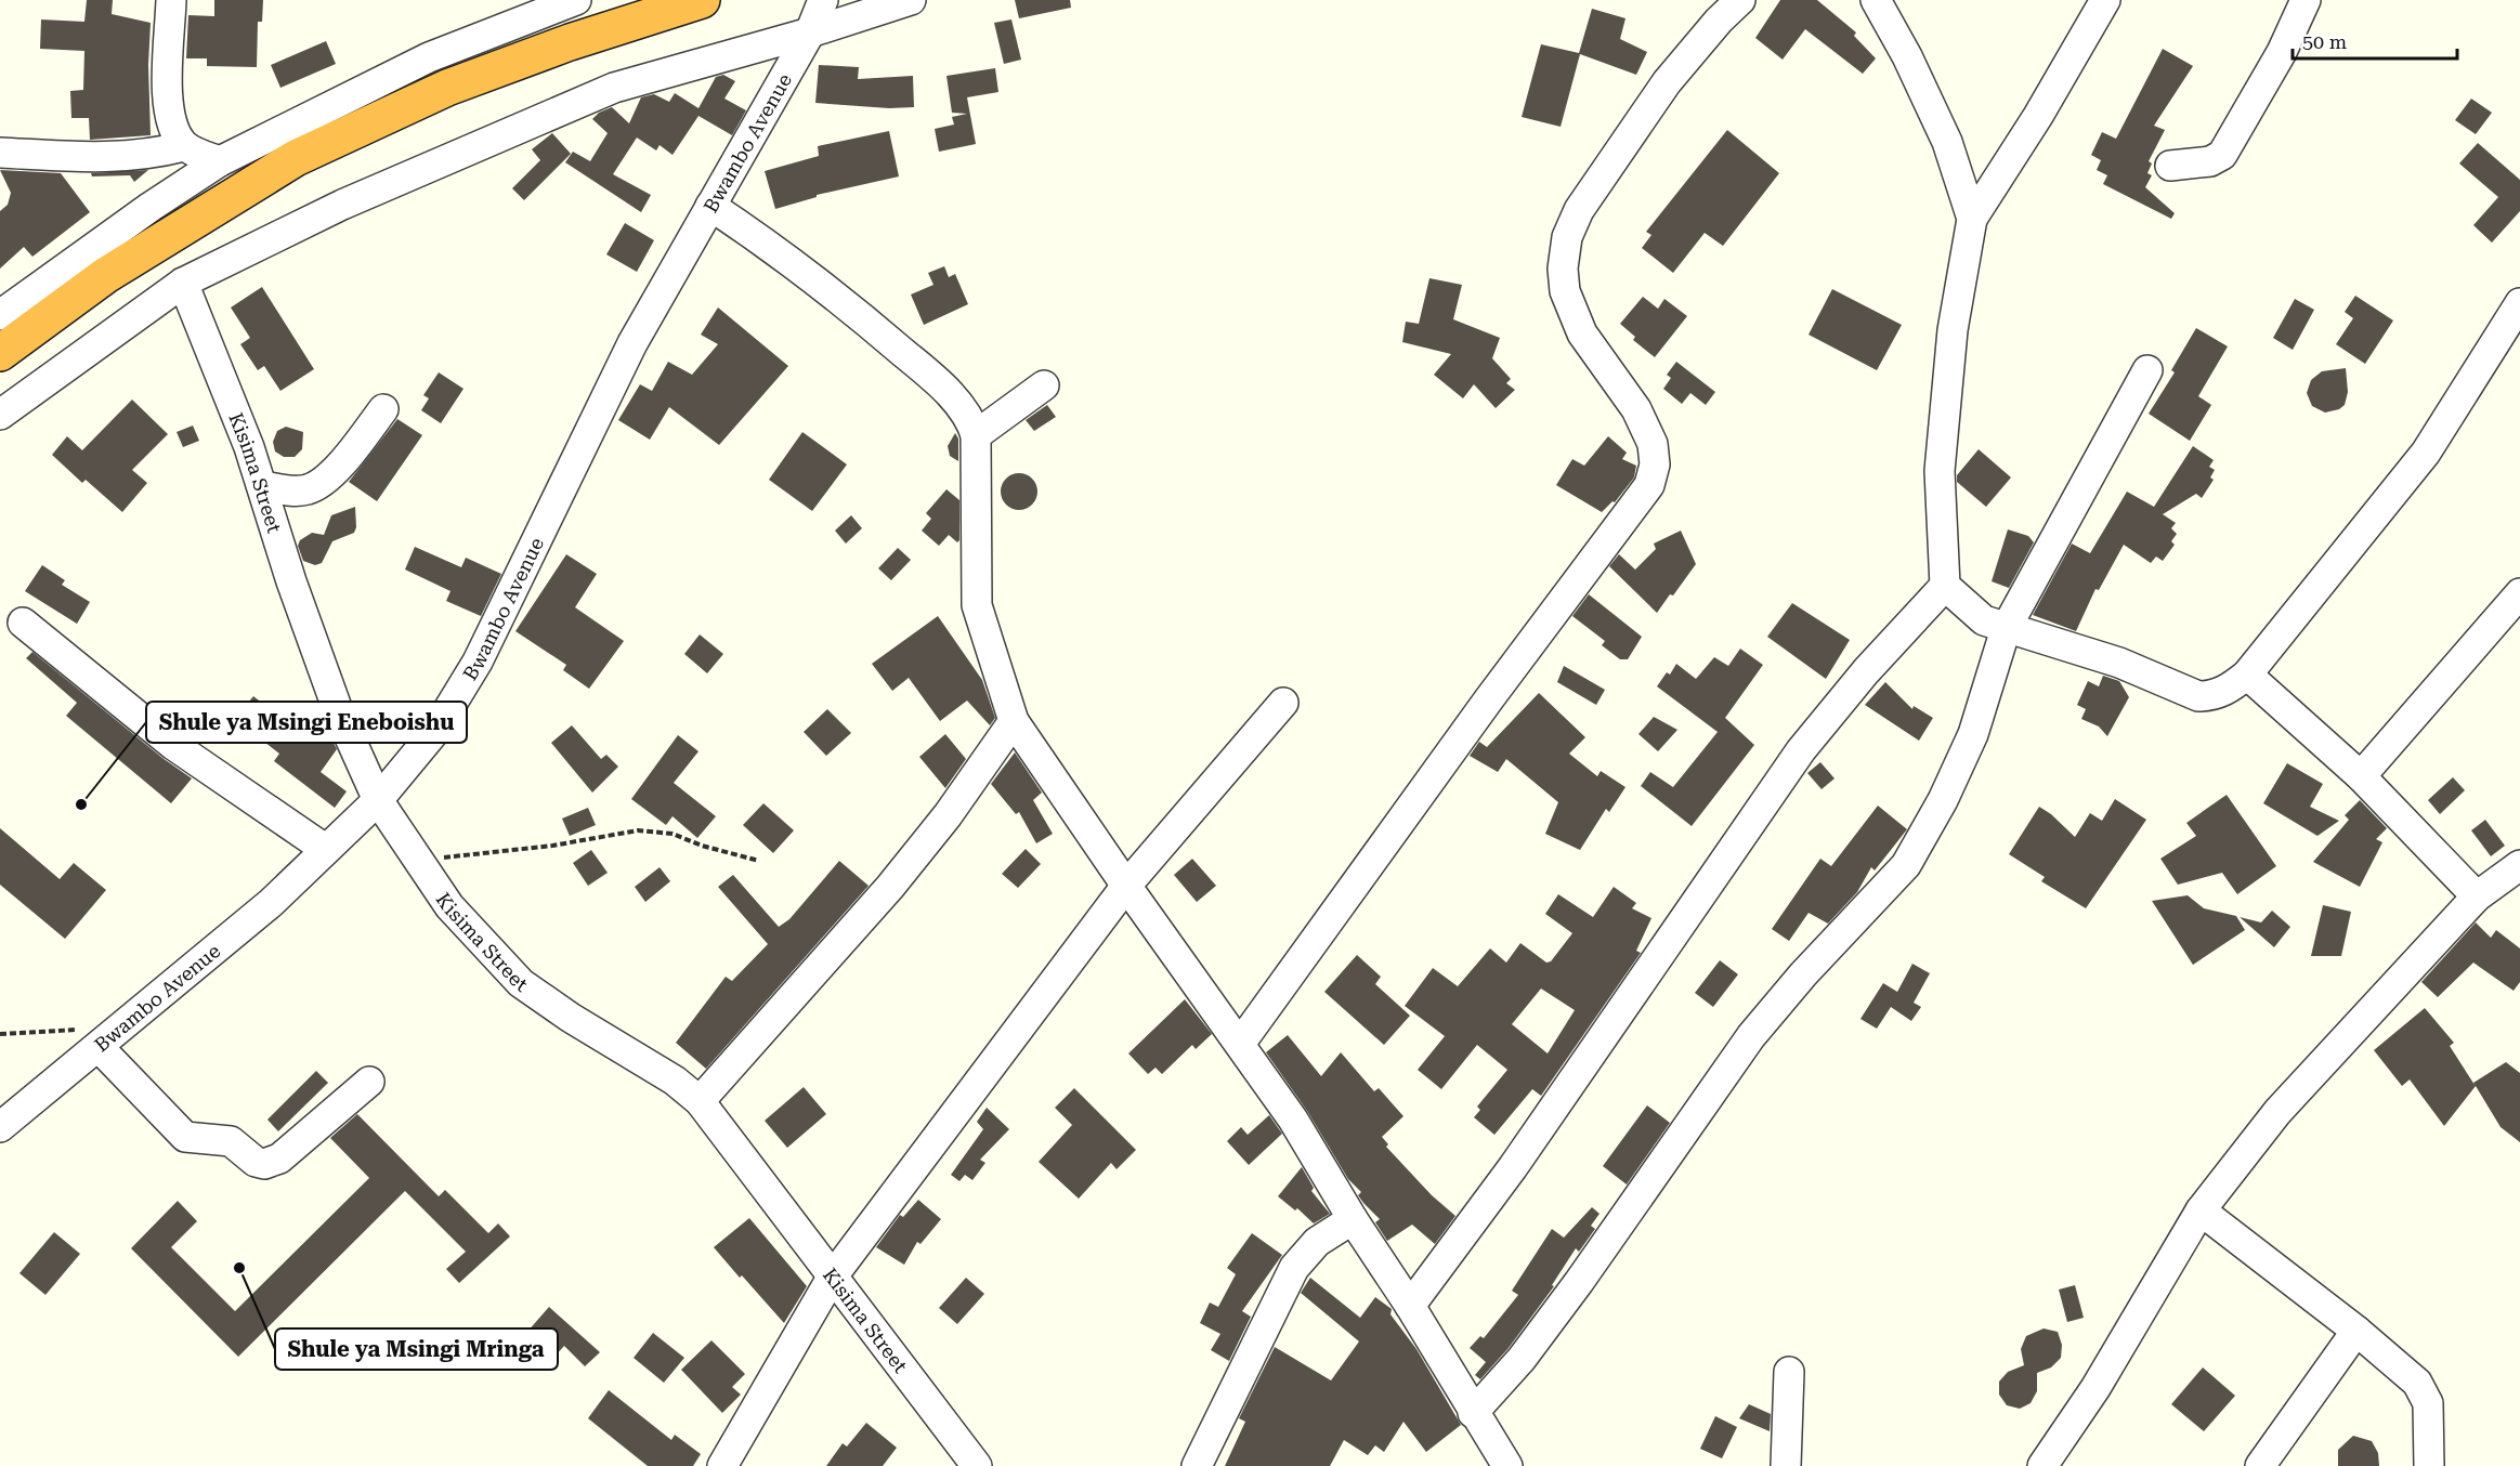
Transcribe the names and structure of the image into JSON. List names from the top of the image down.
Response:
{
  "streets": {
    "street": ["Bwambo Avenue", "Kisima Street"]
  },
  "crossings": [
    ["Bwambo Avenue", "Kisima Street"]
  ],
  "places": ["Shule ya Msingi Eneboishu", "Shule ya Msingi Mringa"],
  "scale_bar": "50 m"
}
